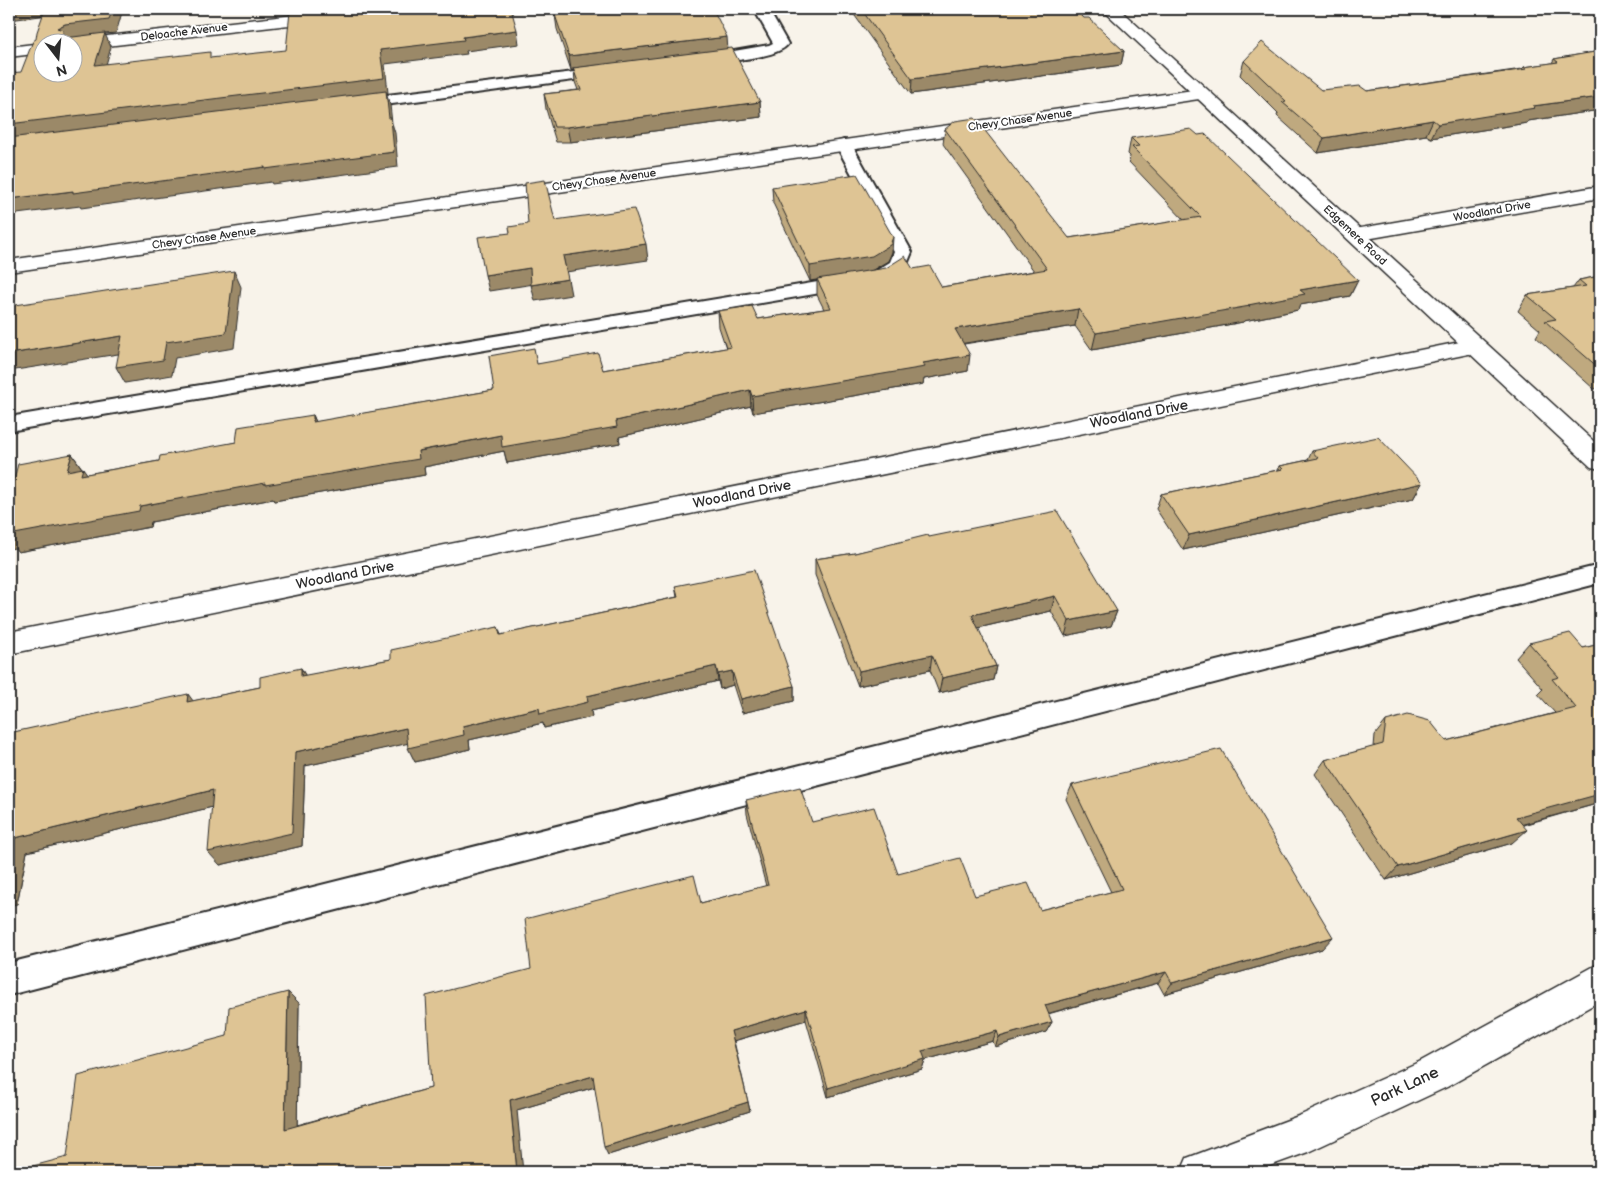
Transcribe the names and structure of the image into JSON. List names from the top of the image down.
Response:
{
  "streets": {
    "street": [
      "Deloache Avenue",
      "Chevy Chase Avenue",
      "Woodland Drive",
      "Edgemere Road",
      "Park Lane"
    ]
  },
  "crossings": [
    ["Chevy Chase Avenue", "Edgemere Road"],
    ["Woodland Drive", "Edgemere Road"]
  ],
  "north": "bottom"
}
